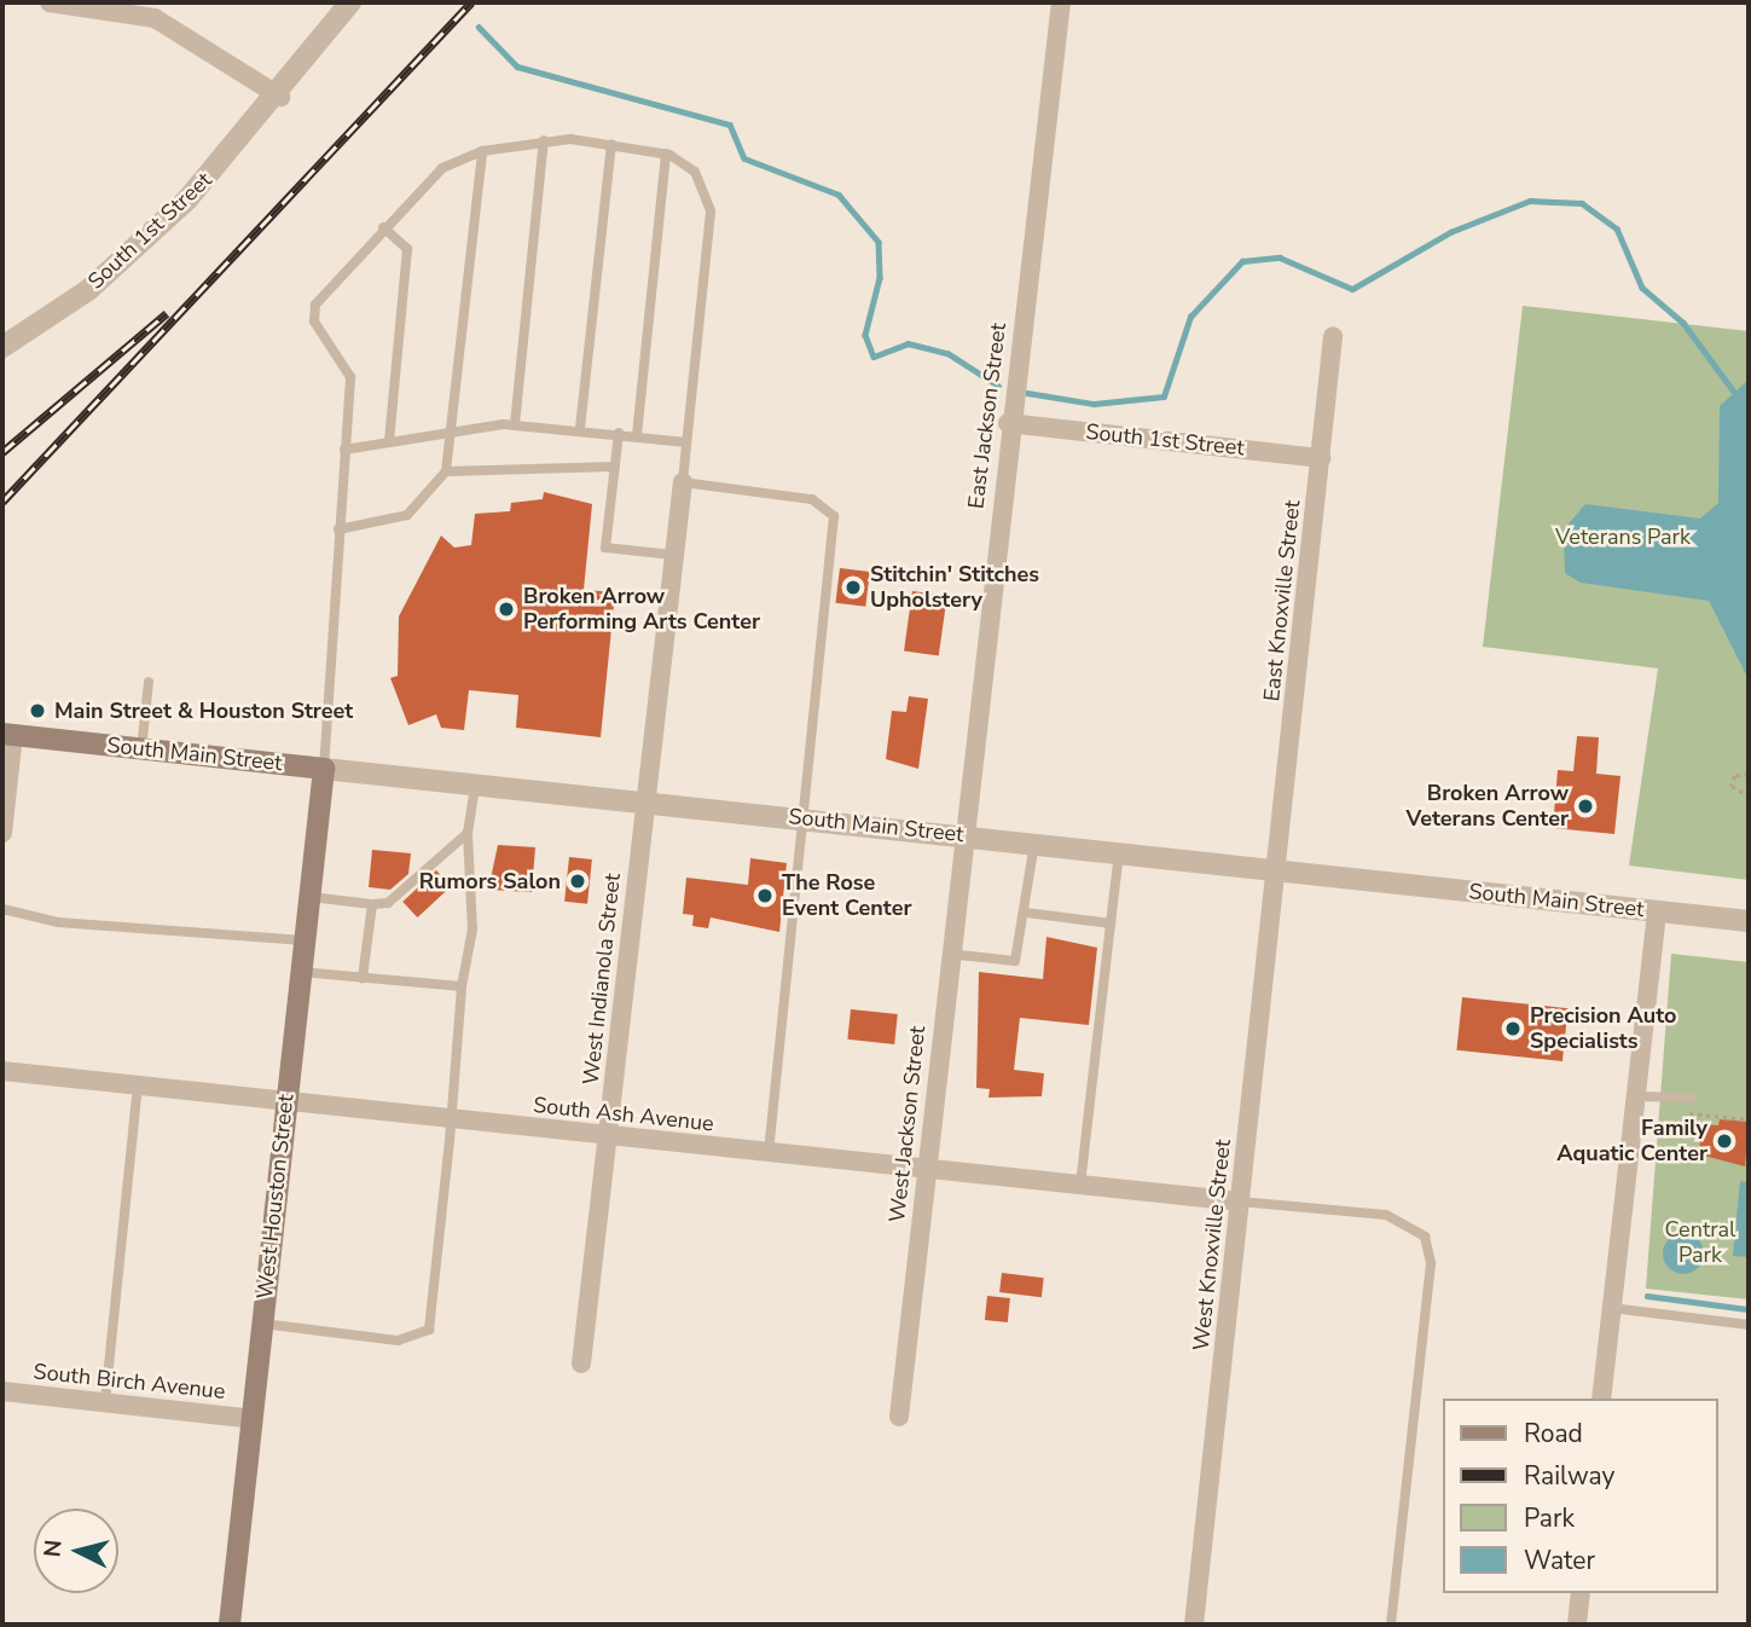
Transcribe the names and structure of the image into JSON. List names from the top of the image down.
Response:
{
  "streets": {
    "main road": ["South Main Street", "West Houston Street"],
    "street": [
      "South 1st Street",
      "East Jackson Street",
      "East Knoxville Street",
      "West Indianola Street",
      "South Ash Avenue",
      "West Jackson Street",
      "West Knoxville Street",
      "South Birch Avenue"
    ]
  },
  "crossings": [
    ["South 1st Street", "East Jackson Street"],
    ["South 1st Street", "East Knoxville Street"],
    ["East Jackson Street", "South Main Street"],
    ["East Jackson Street", "West Jackson Street"],
    ["East Knoxville Street", "South Main Street"],
    ["East Knoxville Street", "West Knoxville Street"],
    ["South Main Street", "West Indianola Street"],
    ["South Main Street", "West Jackson Street"],
    ["South Main Street", "West Houston Street"],
    ["South Main Street", "West Knoxville Street"],
    ["West Indianola Street", "South Ash Avenue"],
    ["South Ash Avenue", "West Jackson Street"],
    ["South Ash Avenue", "West Houston Street"],
    ["South Ash Avenue", "West Knoxville Street"],
    ["West Houston Street", "South Birch Avenue"]
  ],
  "parks": ["Veterans Park", "Central Park"],
  "places": [
    "Stitchin' Stitches Upholstery",
    "Broken Arrow Performing Arts Center",
    "Main Street & Houston Street",
    "Broken Arrow Veterans Center",
    "Rumors Salon",
    "The Rose Event Center",
    "Precision Auto Specialists",
    "Family Aquatic Center"
  ],
  "legend": [
    "Road",
    "Railway",
    "Park",
    "Water"
  ],
  "north": "left"
}
